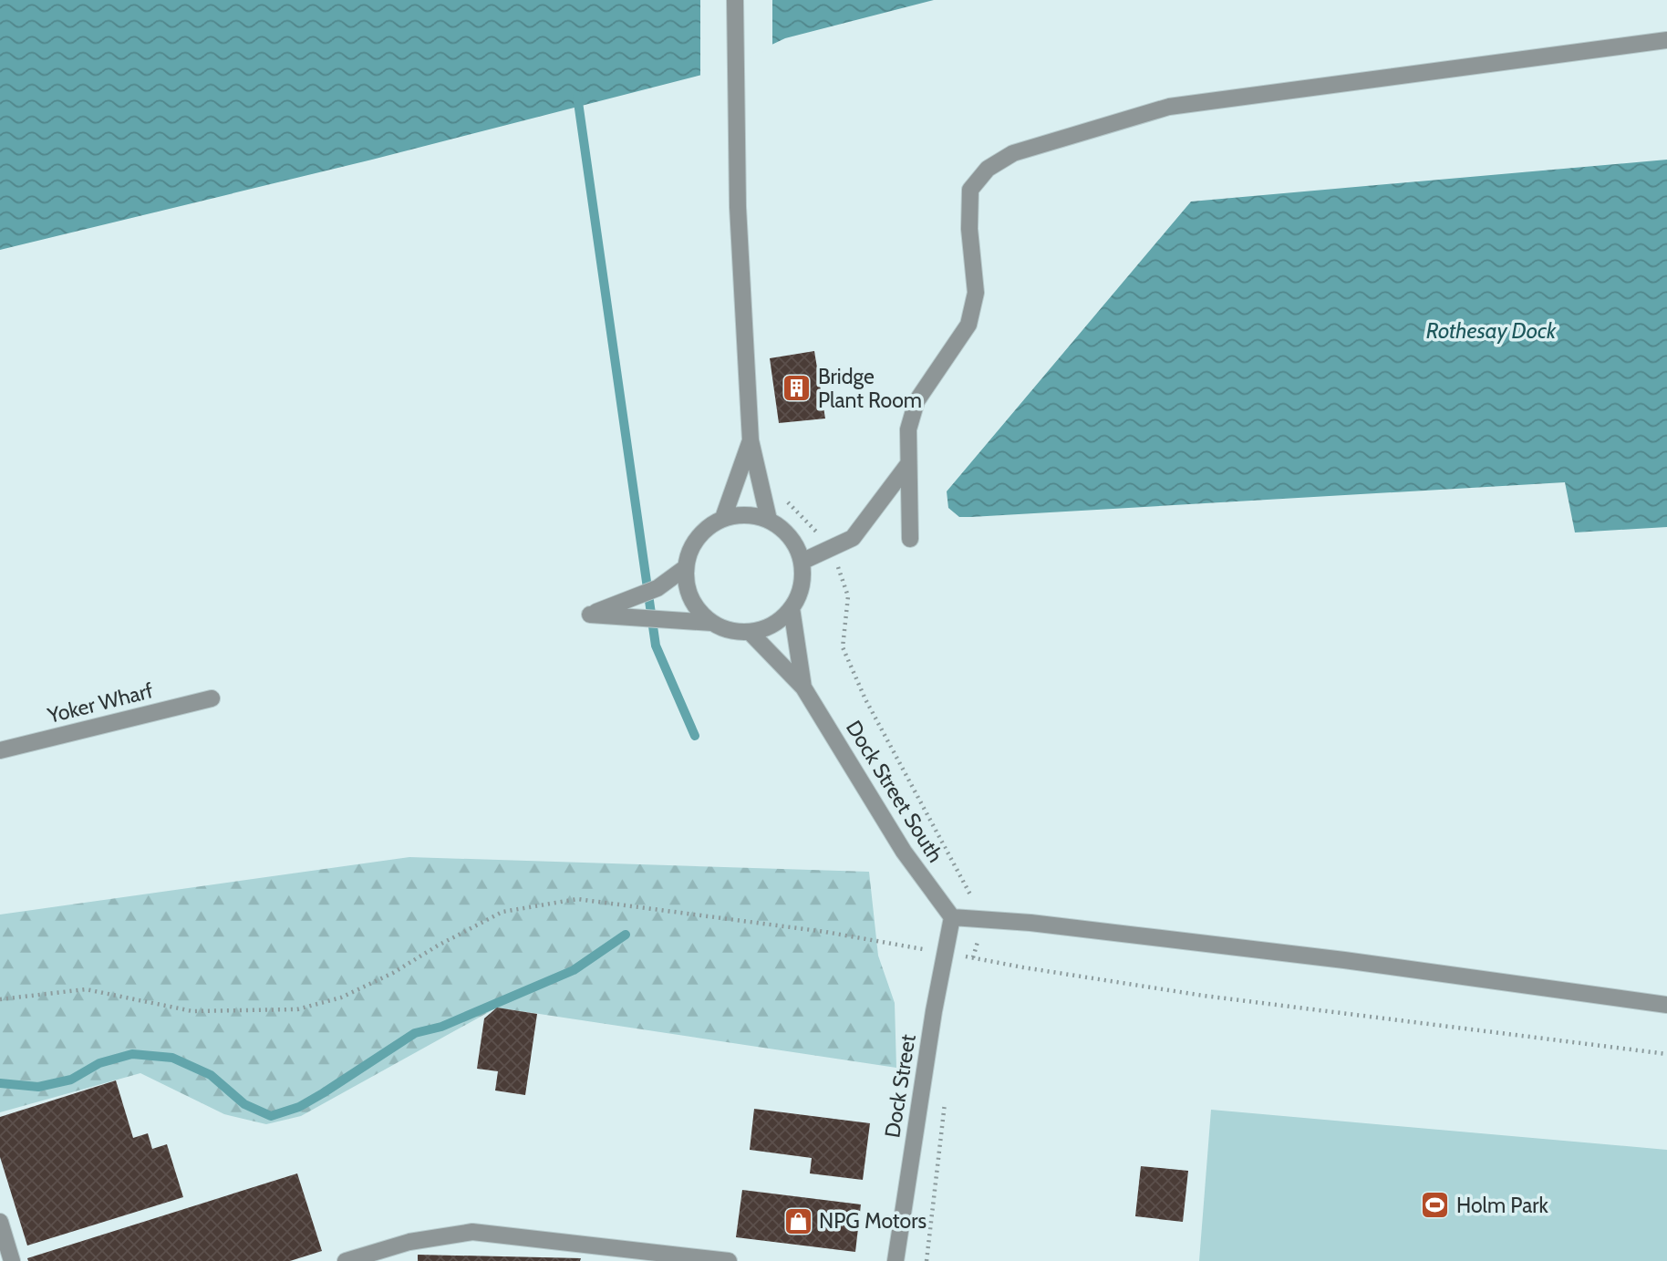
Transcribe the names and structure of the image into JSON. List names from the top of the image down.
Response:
{
  "streets": {
    "street": ["Yoker Wharf", "Dock Street South", "Dock Street"]
  },
  "crossings": [
    ["Dock Street South", "Dock Street"]
  ],
  "water": ["Rothesay Dock"],
  "places": {
    "building": ["Bridge Plant Room"],
    "sports": ["Holm Park"],
    "shop": ["NPG Motors"]
  }
}
